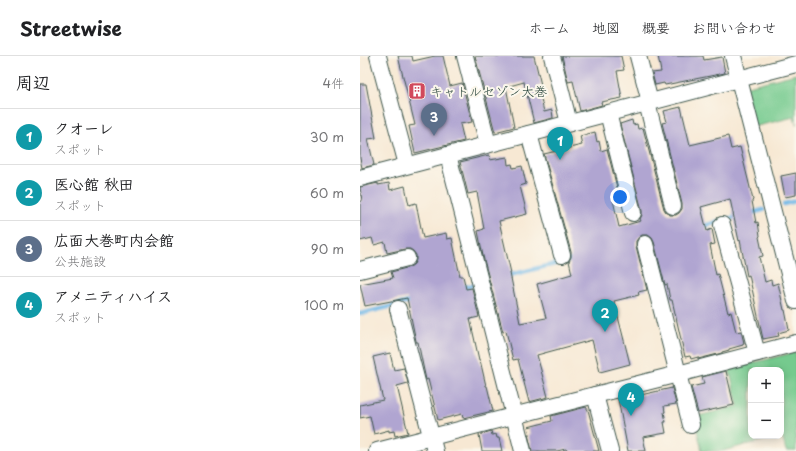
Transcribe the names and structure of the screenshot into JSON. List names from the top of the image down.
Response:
{
  "places": {
    "building": ["キャトルセゾン大巻"]
  },
  "page": {
    "header": "Streetwise",
    "nav": [
      "ホーム",
      "地図",
      "概要",
      "お問い合わせ"
    ],
    "heading": ["周辺", "4件"],
    "pins": [
      "3",
      "1",
      "2",
      "4"
    ],
    "list": [
      {
        "mark": "1",
        "name": "クオーレ",
        "note": "スポット",
        "value": "30 m"
      },
      {
        "mark": "2",
        "name": "医心館 秋田",
        "note": "スポット",
        "value": "60 m"
      },
      {
        "mark": "3",
        "name": "広面大巻町内会館",
        "note": "公共施設",
        "value": "90 m"
      },
      {
        "mark": "4",
        "name": "アメニティハイス",
        "note": "スポット",
        "value": "100 m"
      }
    ],
    "map_buttons": ["+", "−"]
  }
}
